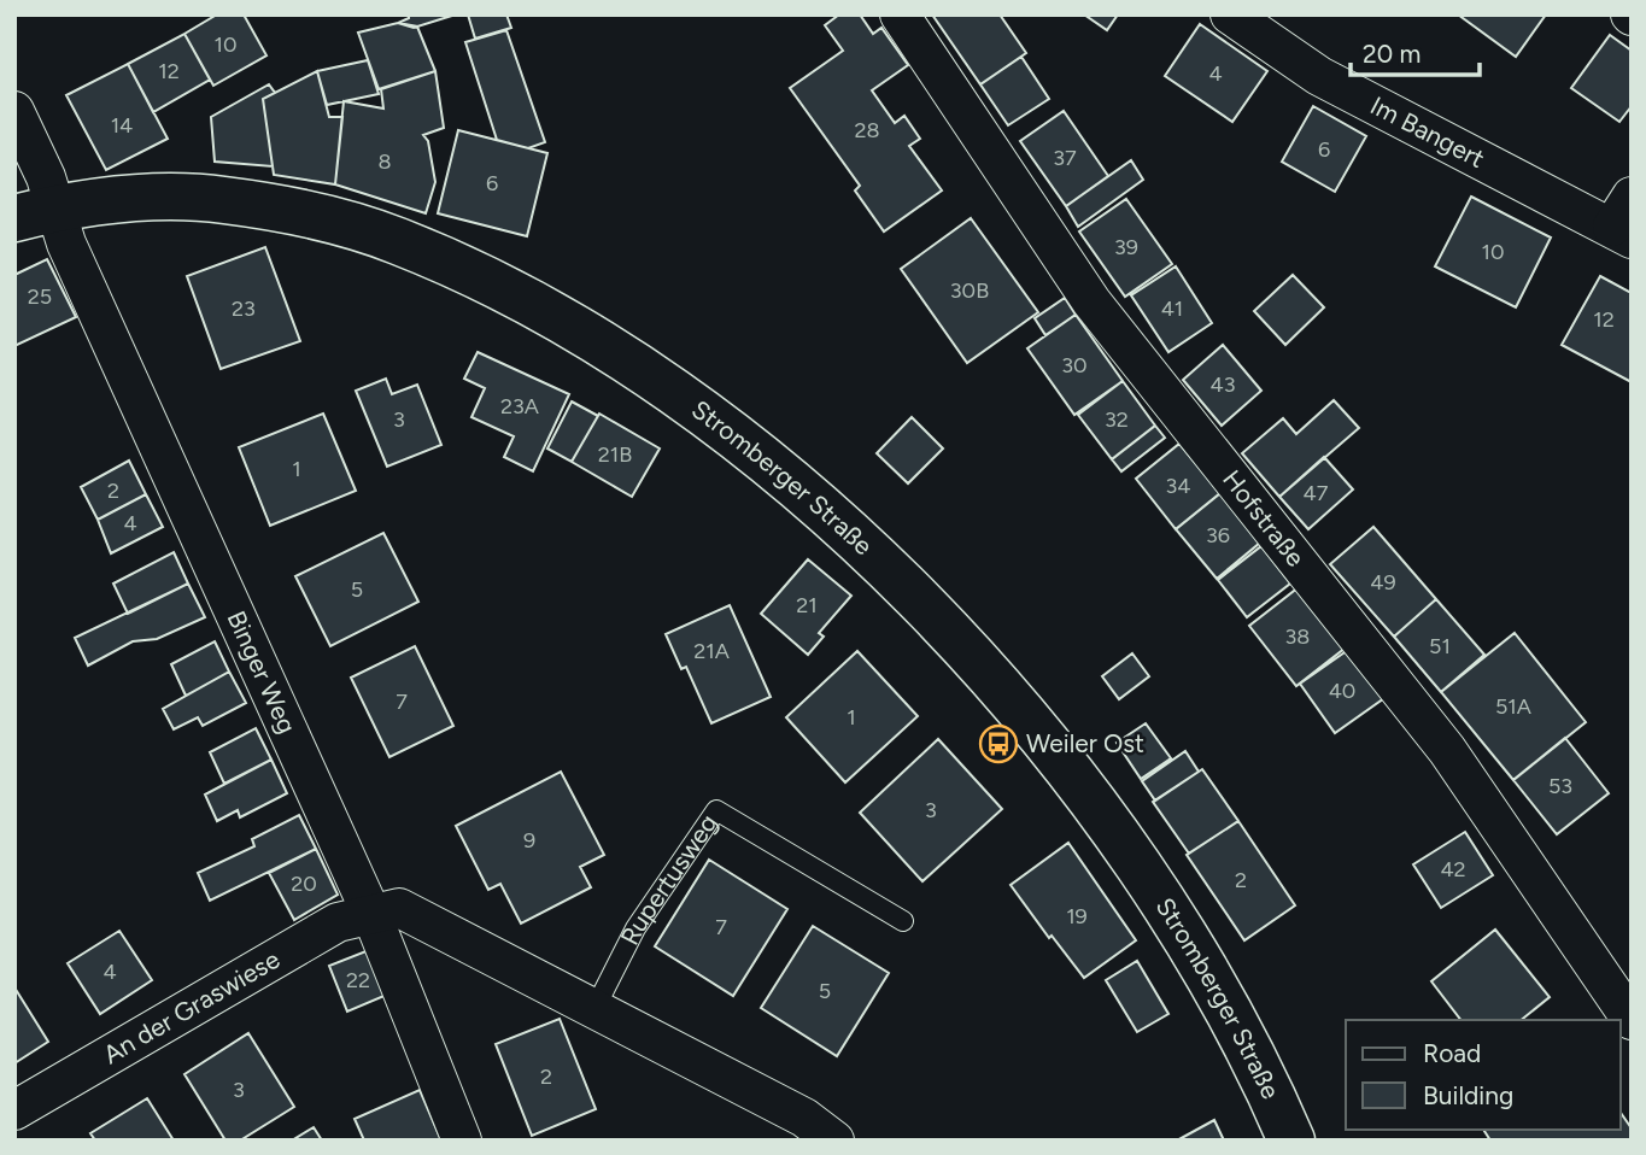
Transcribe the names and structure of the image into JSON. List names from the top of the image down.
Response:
{
  "streets": {
    "main road": ["Stromberger Straße"],
    "street": [
      "Im Bangert",
      "Hofstraße",
      "Binger Weg",
      "An der Graswiese"
    ],
    "lane": ["Rupertusweg"]
  },
  "crossings": [
    ["Stromberger Straße", "Binger Weg"],
    ["Binger Weg", "An der Graswiese"]
  ],
  "places": {
    "bus stop": ["Weiler Ost"]
  },
  "house_numbers": [
    "10",
    "12",
    "4",
    "14",
    "28",
    "6",
    "37",
    "8",
    "6",
    "39",
    "10",
    "30B",
    "25",
    "23",
    "41",
    "12",
    "30",
    "43",
    "23A",
    "3",
    "32",
    "21B",
    "1",
    "34",
    "2",
    "47",
    "4",
    "36",
    "49",
    "5",
    "21",
    "38",
    "51",
    "21A",
    "40",
    "7",
    "51A",
    "1",
    "53",
    "3",
    "9",
    "42",
    "2",
    "20",
    "19",
    "7",
    "4",
    "22",
    "5",
    "2",
    "3"
  ],
  "legend": ["Road", "Building"],
  "scale_bar": "20 m"
}
